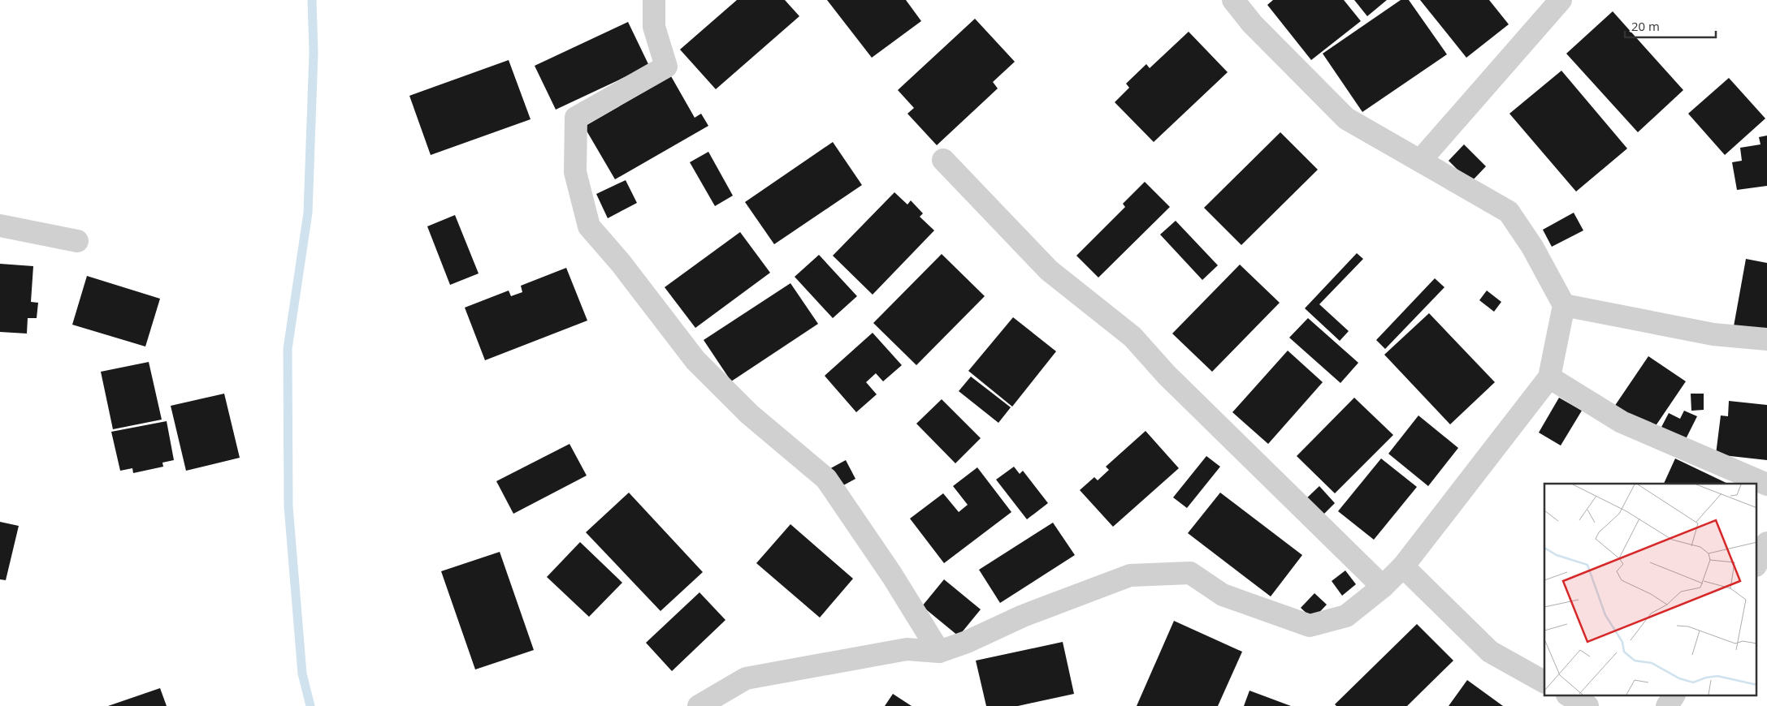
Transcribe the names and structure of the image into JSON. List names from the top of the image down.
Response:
{
  "scale_bar": "20 m"
}
